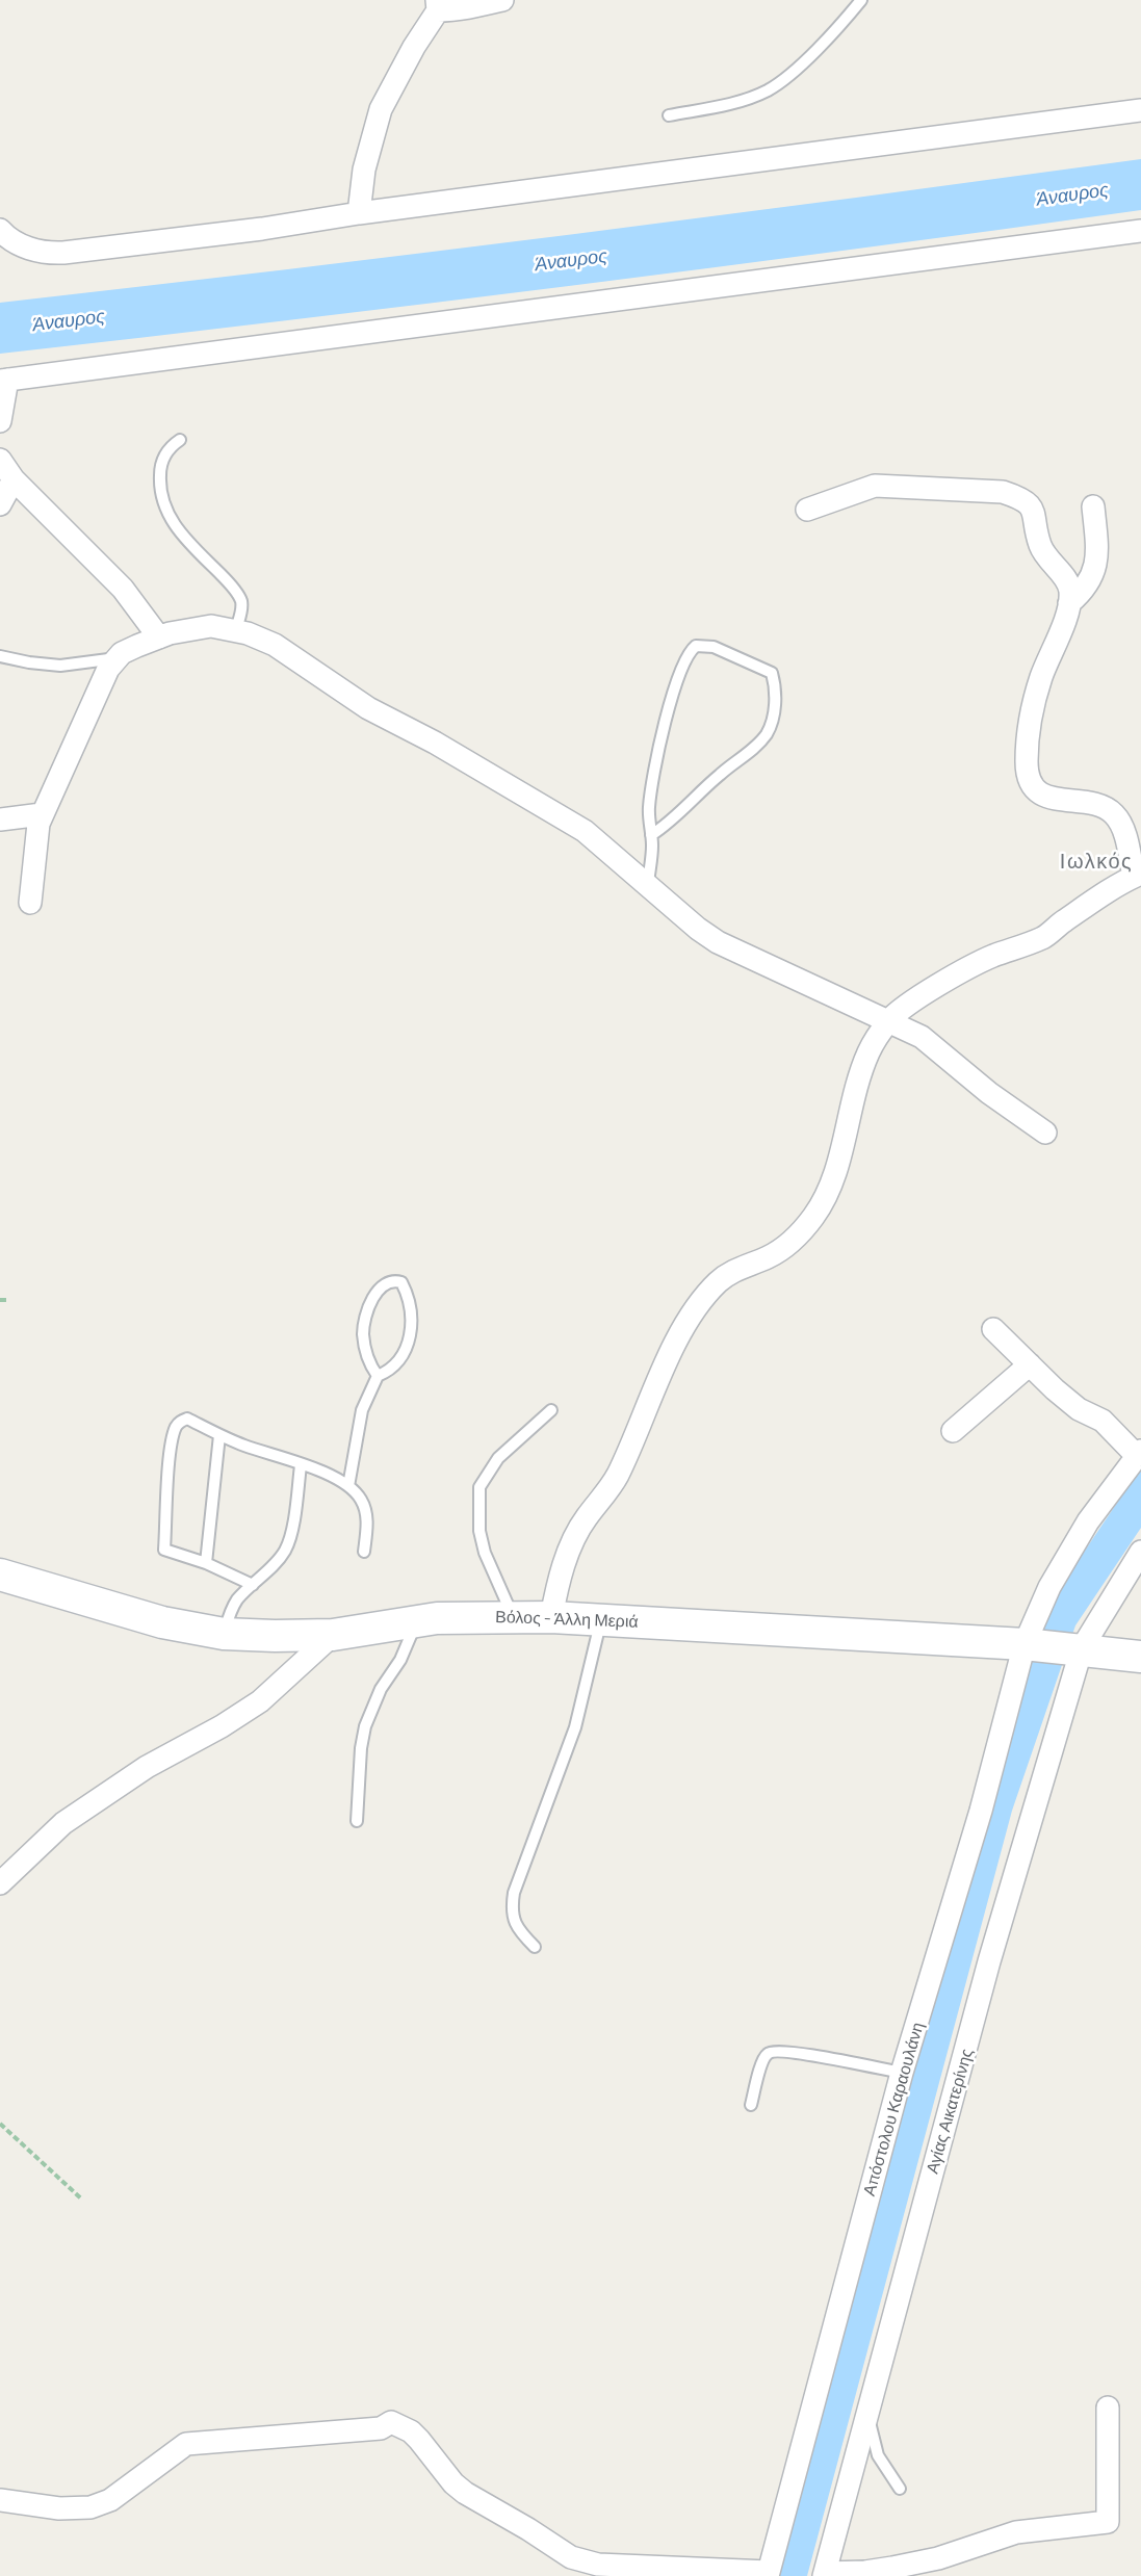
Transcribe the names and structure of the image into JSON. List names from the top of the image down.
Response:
{
  "streets": {
    "main road": ["Βόλος - Άλλη Μεριά"],
    "street": ["Απόστολου Καραουλάνη", "Αγίας Αικατερίνης"]
  },
  "crossings": [
    ["Βόλος - Άλλη Μεριά", "Απόστολου Καραουλάνη"],
    ["Βόλος - Άλλη Μεριά", "Αγίας Αικατερίνης"]
  ],
  "districts": ["Ιωλκός"],
  "water": ["Άναυρος"]
}
